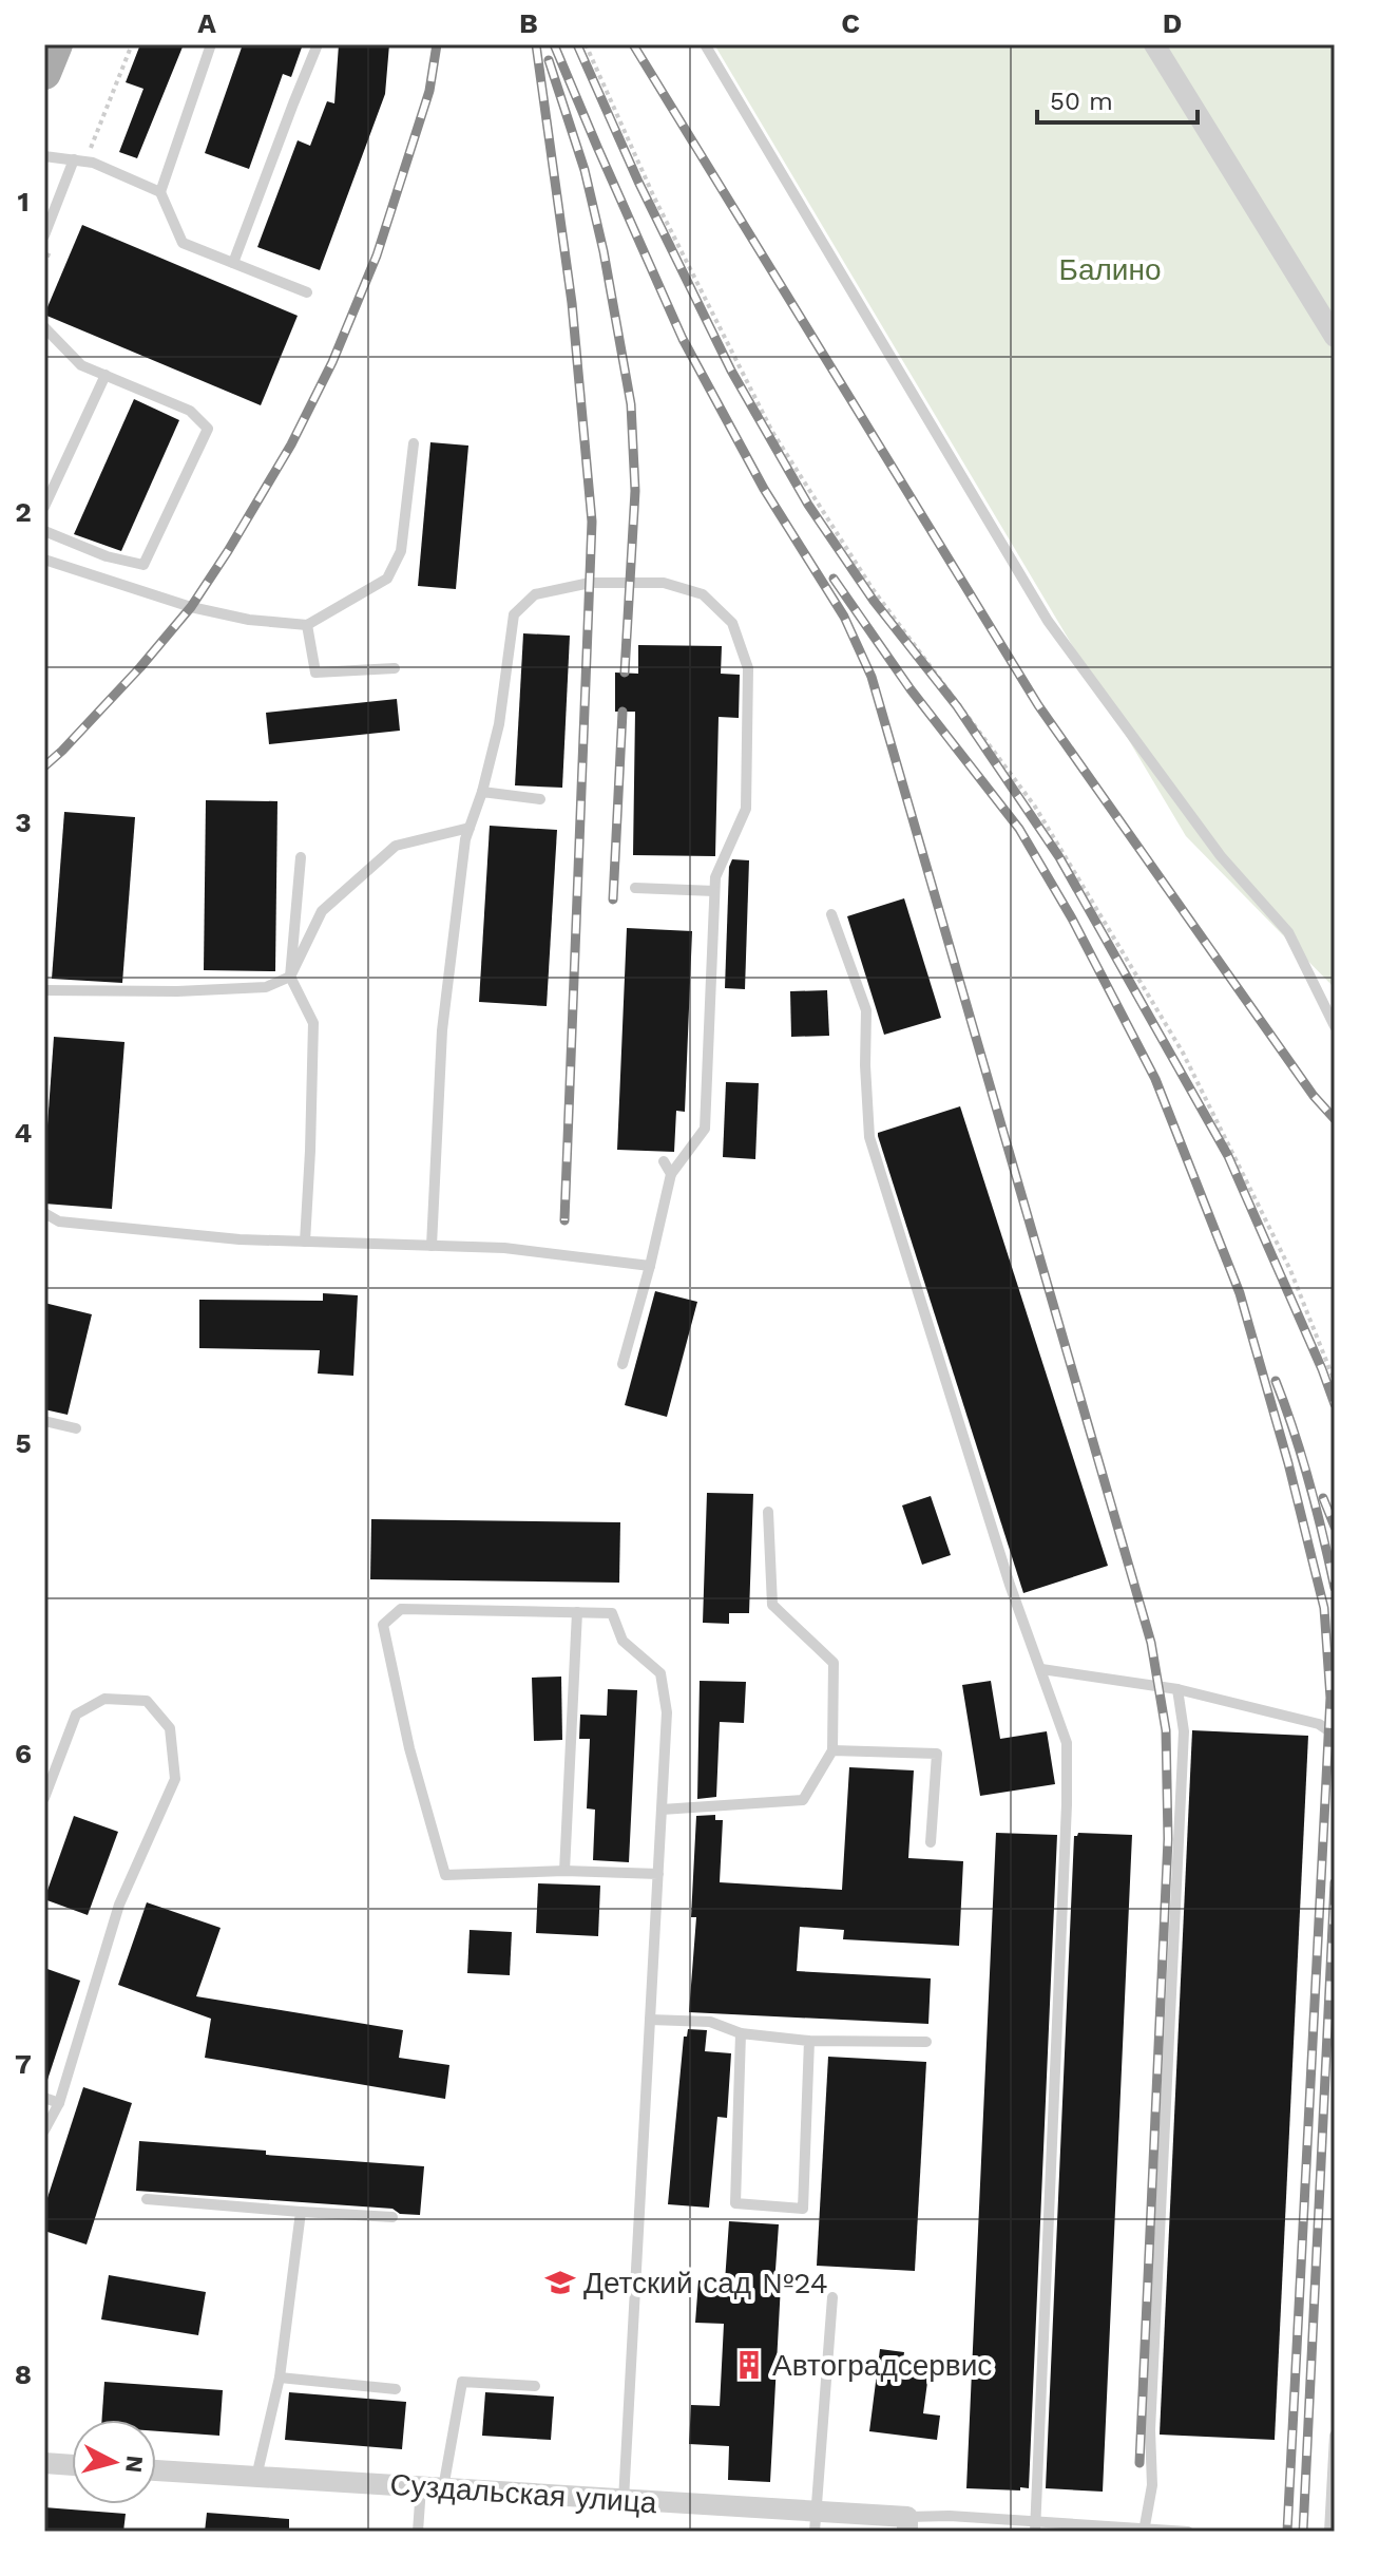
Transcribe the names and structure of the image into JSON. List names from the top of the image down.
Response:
{
  "streets": {
    "street": ["Суздальская улица"]
  },
  "parks": ["Балино"],
  "places": {
    "school or university": ["Детский сад №24"],
    "building": ["Автоградсервис"]
  },
  "scale_bar": "50 m",
  "north": "right",
  "grid": {
    "columns": [
      "A",
      "B",
      "C",
      "D"
    ],
    "rows": [
      "1",
      "2",
      "3",
      "4",
      "5",
      "6",
      "7",
      "8"
    ]
  }
}
